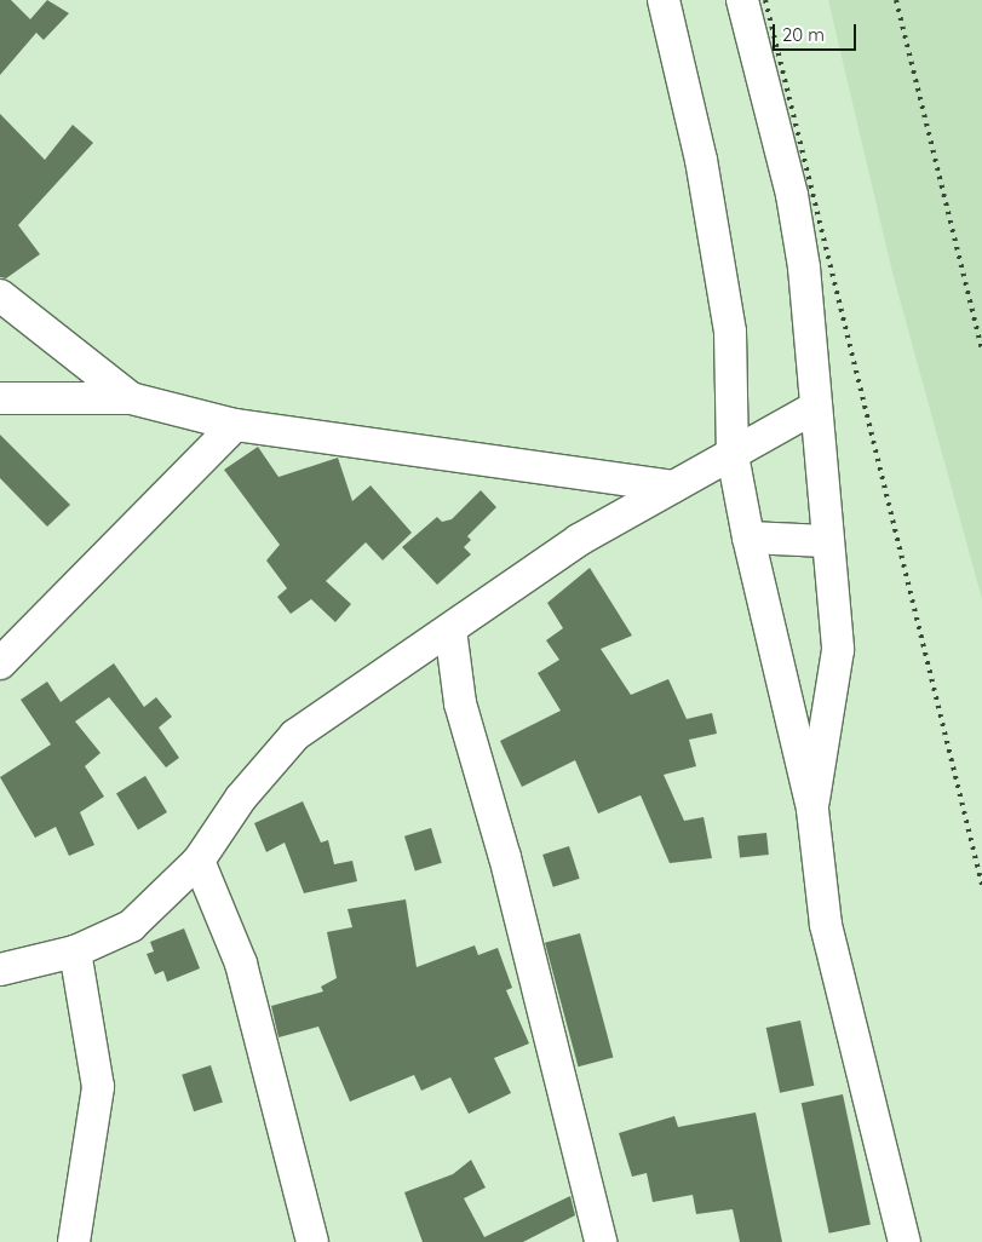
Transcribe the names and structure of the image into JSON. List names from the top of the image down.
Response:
{
  "scale_bar": "20 m"
}
